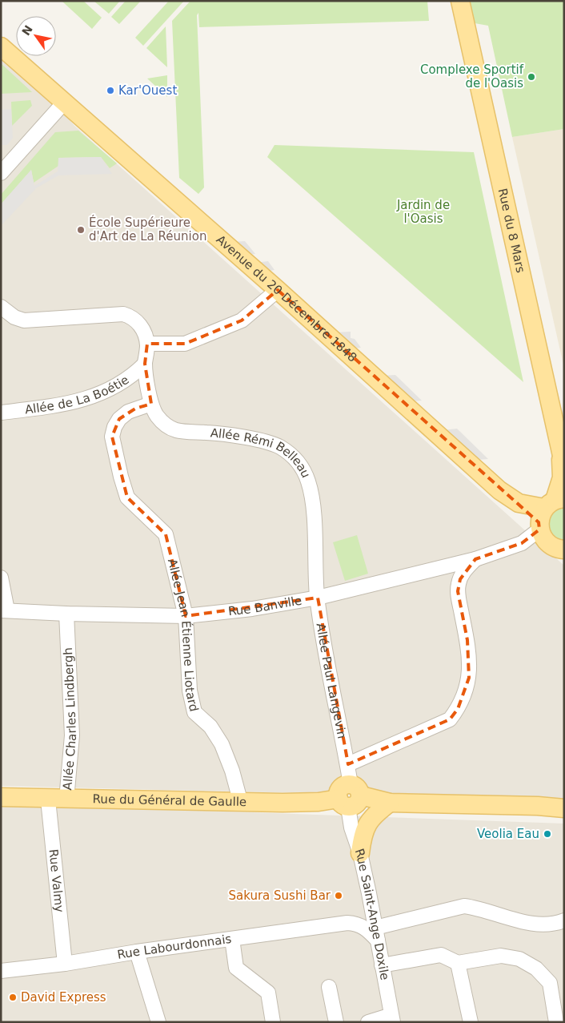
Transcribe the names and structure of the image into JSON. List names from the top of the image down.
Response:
{
  "streets": {
    "main road": ["Rue du 8 Mars", "Avenue du 20 Décembre 1848", "Rue du Général de Gaulle"],
    "street": [
      "Allée de La Boétie",
      "Allée Rémi Belleau",
      "Rue Banville",
      "Allée Jean Étienne Liotard",
      "Allée Paul Langevin",
      "Allée Charles Lindbergh",
      "Rue Valmy",
      "Rue Saint-Ange Doxile",
      "Rue Labourdonnais"
    ]
  },
  "crossings": [
    ["Rue du 8 Mars", "Avenue du 20 Décembre 1848"],
    ["Rue du 8 Mars", "Rue Banville"],
    ["Avenue du 20 Décembre 1848", "Rue Banville"],
    ["Allée Rémi Belleau", "Rue Banville"],
    ["Allée Rémi Belleau", "Allée Jean Étienne Liotard"],
    ["Allée Rémi Belleau", "Allée Paul Langevin"],
    ["Rue Banville", "Allée Jean Étienne Liotard"],
    ["Rue Banville", "Allée Paul Langevin"],
    ["Rue Banville", "Allée Charles Lindbergh"],
    ["Allée Jean Étienne Liotard", "Rue du Général de Gaulle"],
    ["Allée Paul Langevin", "Rue du Général de Gaulle"],
    ["Allée Paul Langevin", "Rue Saint-Ange Doxile"],
    ["Allée Charles Lindbergh", "Rue du Général de Gaulle"],
    ["Rue du Général de Gaulle", "Rue Valmy"],
    ["Rue du Général de Gaulle", "Rue Saint-Ange Doxile"],
    ["Rue Valmy", "Rue Labourdonnais"]
  ],
  "parks": ["Jardin de l'Oasis"],
  "places": [
    "Complexe Sportif de l'Oasis",
    "Kar'Ouest",
    "École Supérieure d'Art de La Réunion",
    "Veolia Eau",
    "Sakura Sushi Bar",
    "David Express"
  ],
  "north": "top left"
}
